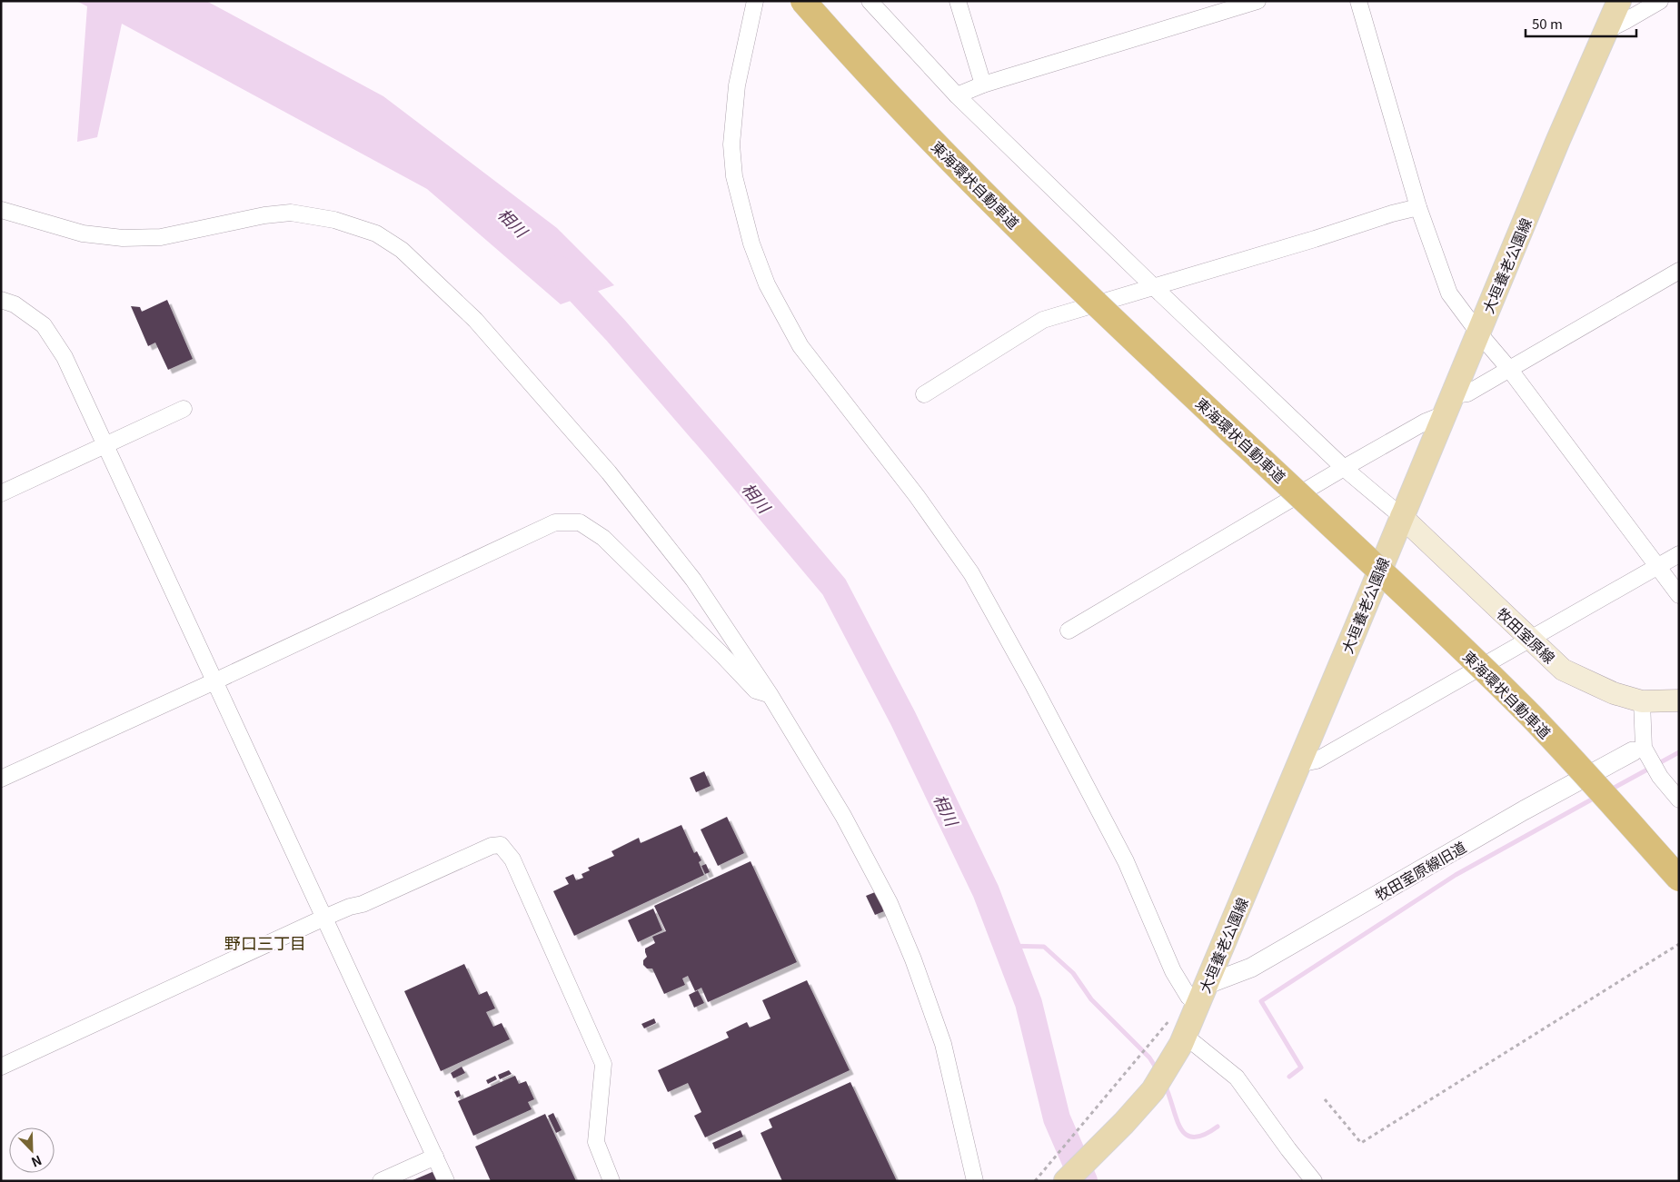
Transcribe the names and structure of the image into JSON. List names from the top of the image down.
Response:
{
  "streets": {
    "highway": ["東海環状自動車道"],
    "main road": ["大垣養老公園線", "牧田室原線"],
    "street": ["牧田室原線旧道"]
  },
  "crossings": [
    ["大垣養老公園線", "牧田室原線"],
    ["大垣養老公園線", "牧田室原線旧道"]
  ],
  "districts": ["野口三丁目"],
  "water": ["相川"],
  "scale_bar": "50 m",
  "north": "bottom right"
}
